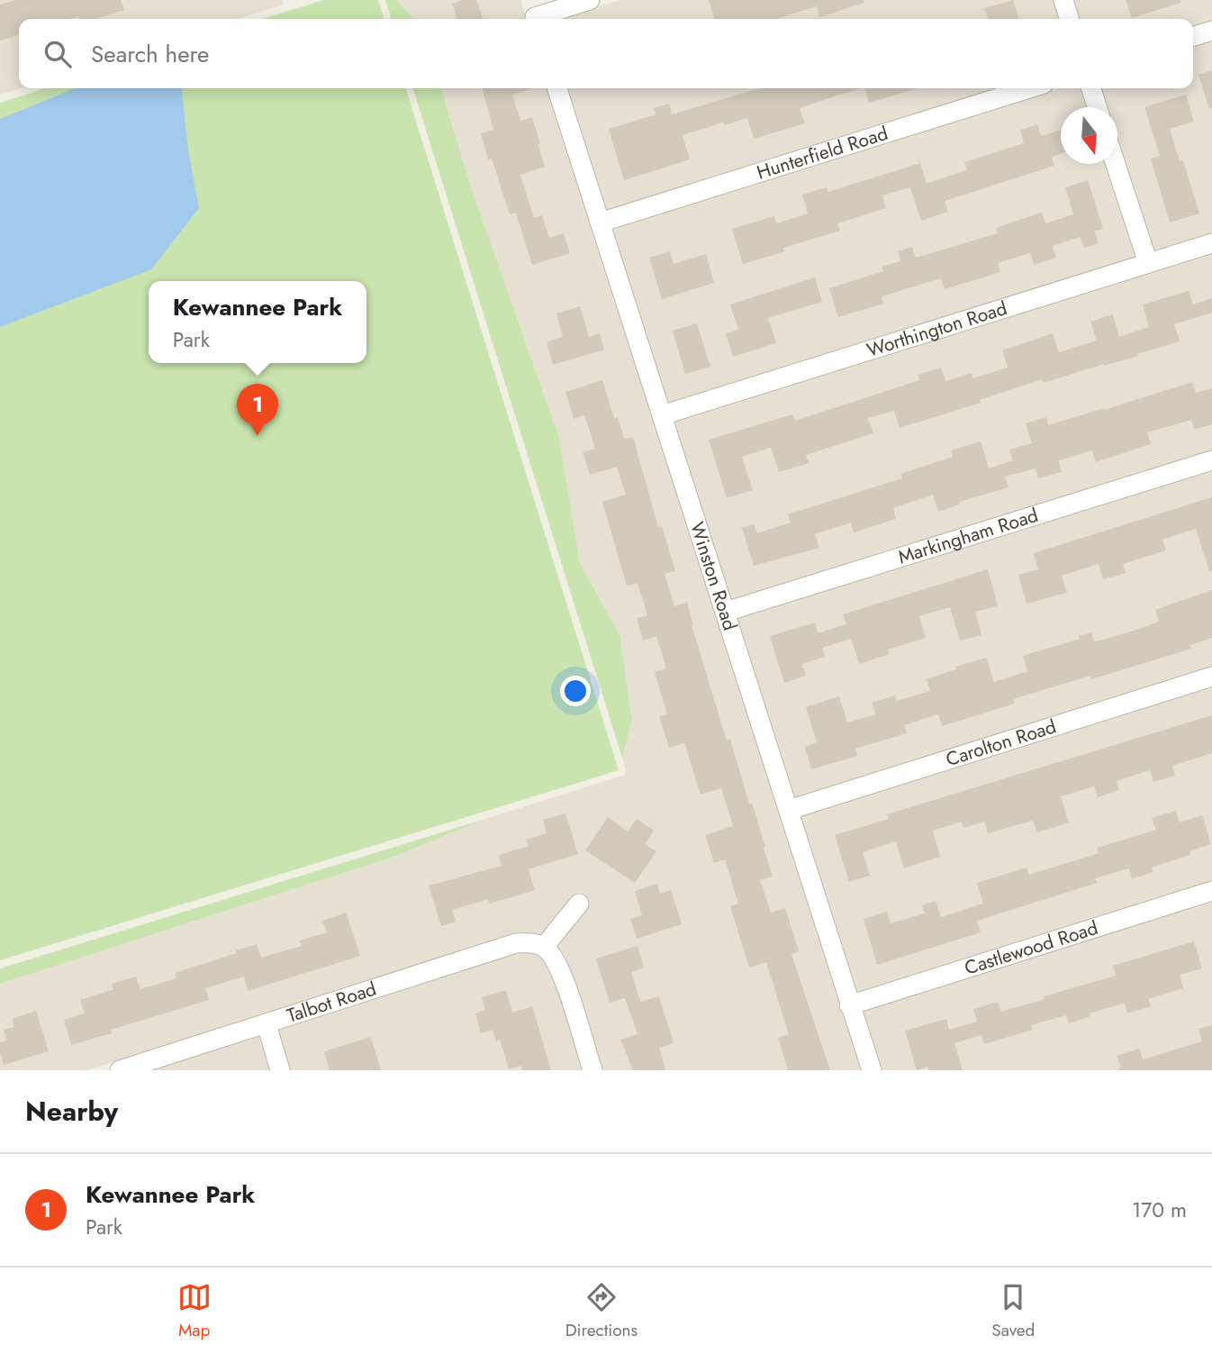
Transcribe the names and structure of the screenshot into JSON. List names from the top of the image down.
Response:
{
  "streets": {
    "street": [
      "Hunterfield Road",
      "Worthington Road",
      "Markingham Road",
      "Winston Road",
      "Carolton Road",
      "Castlewood Road",
      "Talbot Road"
    ]
  },
  "crossings": [
    ["Hunterfield Road", "Winston Road"],
    ["Worthington Road", "Winston Road"],
    ["Markingham Road", "Winston Road"],
    ["Winston Road", "Carolton Road"],
    ["Winston Road", "Castlewood Road"]
  ],
  "north": "bottom",
  "page": {
    "search": "Search here",
    "popup": ["Kewannee Park", "Park"],
    "pins": "1",
    "heading": "Nearby",
    "list": [
      {
        "mark": "1",
        "name": "Kewannee Park",
        "note": "Park",
        "value": "170 m"
      }
    ],
    "nav": ["Map", "Directions", "Saved"]
  }
}
